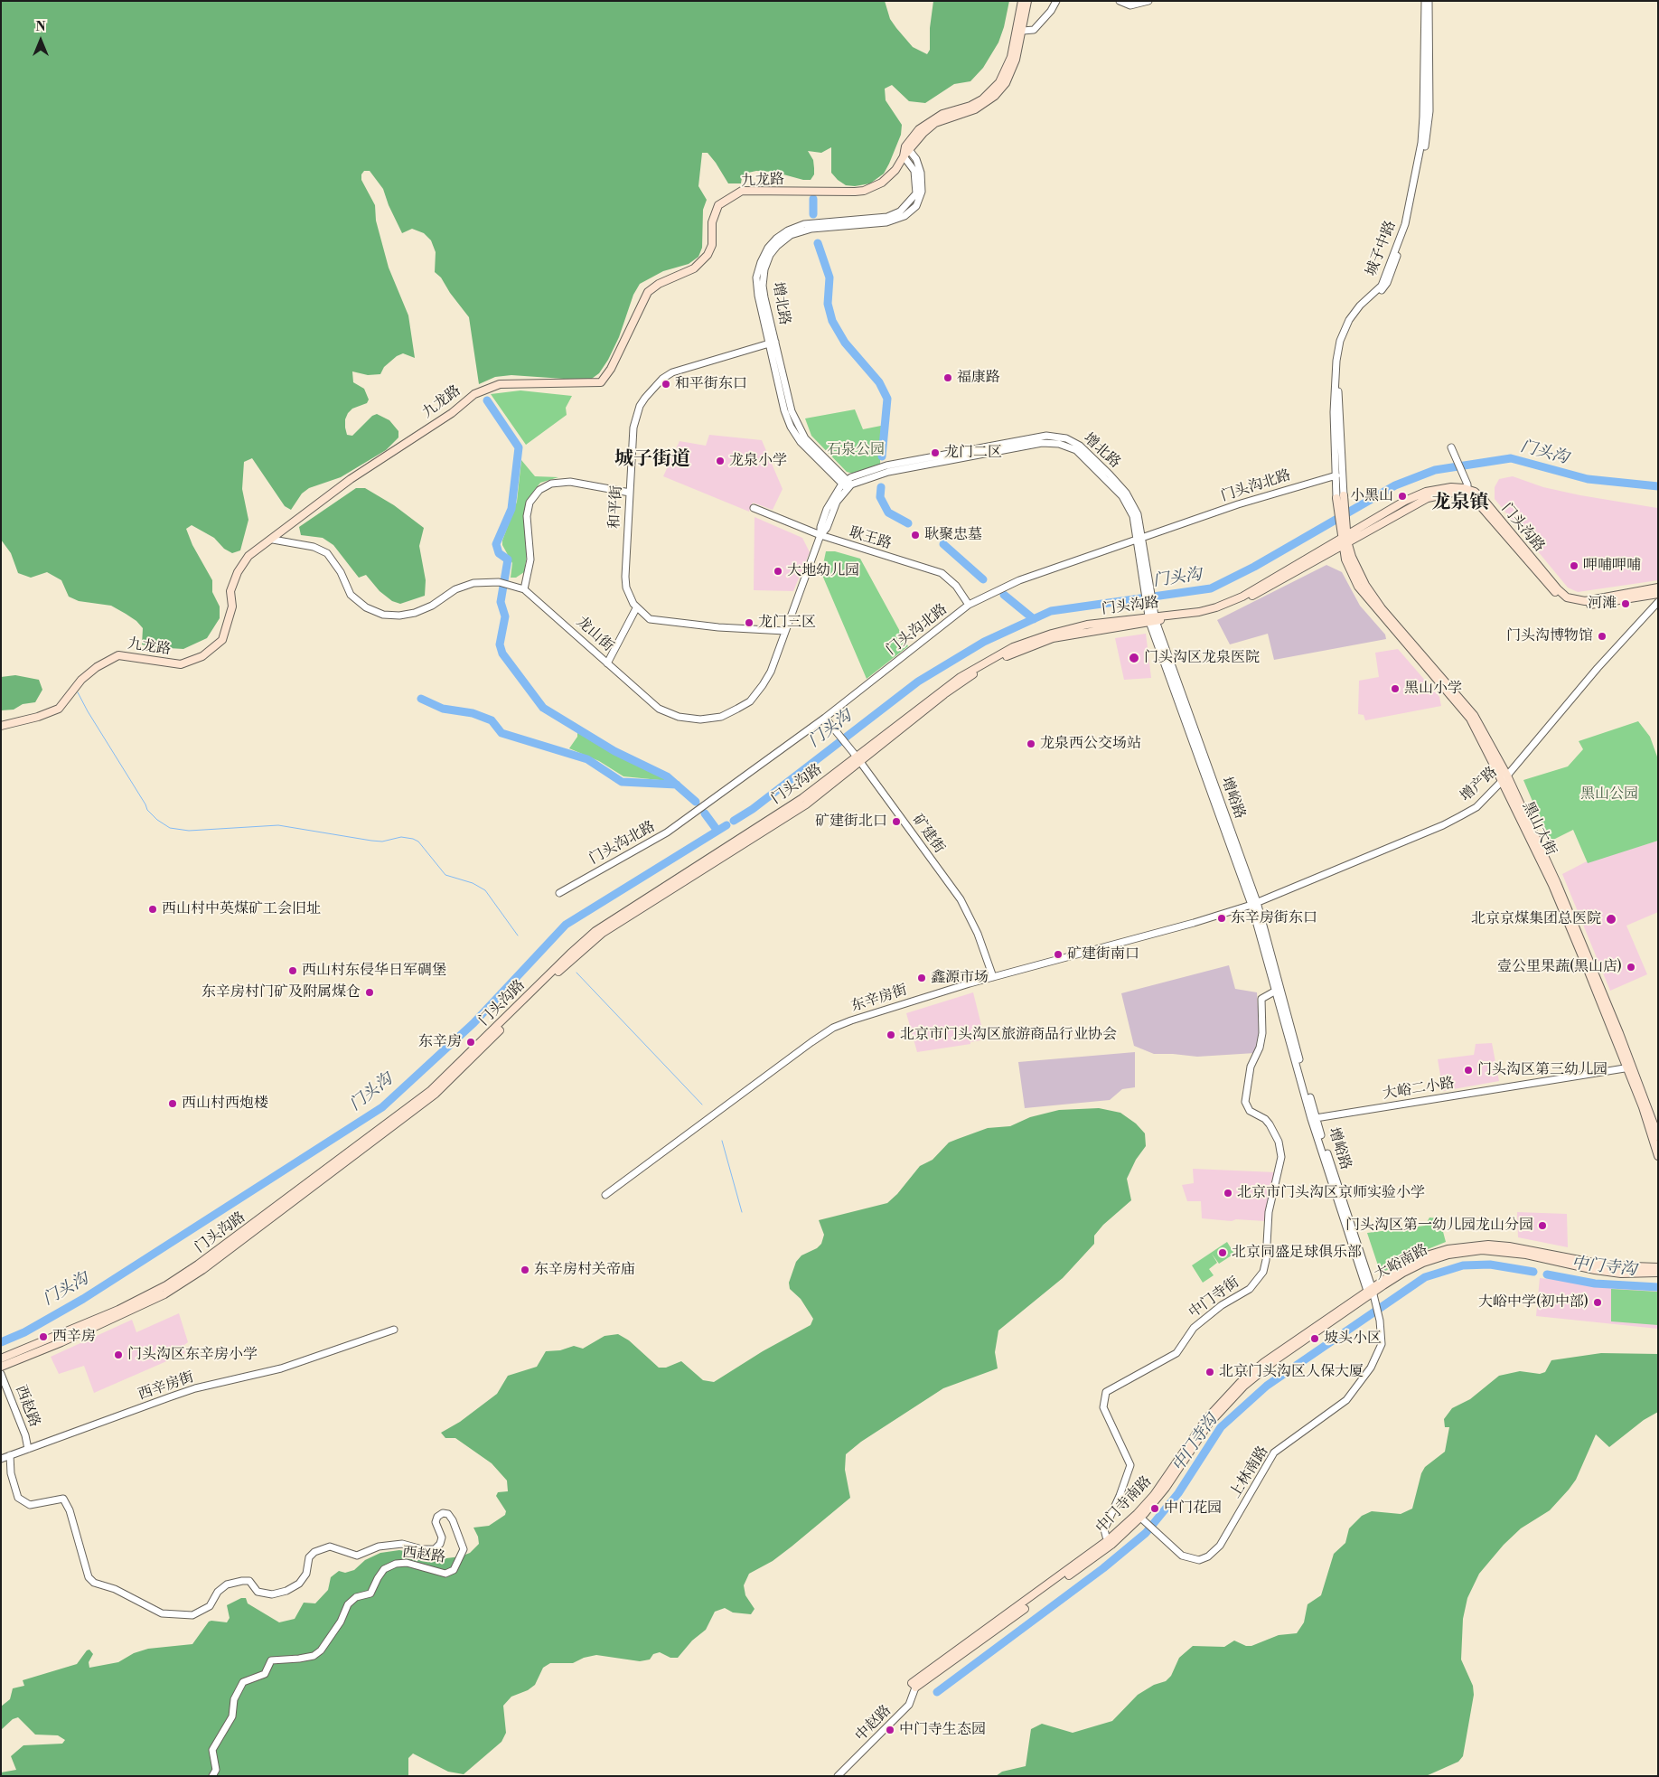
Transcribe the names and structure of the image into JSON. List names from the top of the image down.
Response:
{
  "streets": {
    "main road": [
      "九龙路",
      "城子中路",
      "门头沟路",
      "黑山大街",
      "大峪南路",
      "中门寺南路"
    ],
    "street": [
      "增北路",
      "门头沟北路",
      "和平街",
      "耿王路",
      "龙山街",
      "增产路",
      "增峪路",
      "矿建街",
      "东辛房街",
      "大峪二小路",
      "中门寺街",
      "西辛房街",
      "西赵路",
      "上林南路",
      "中赵路"
    ]
  },
  "crossings": [
    ["九龙路", "增北路"],
    ["九龙路", "龙山街"],
    ["城子中路", "门头沟北路"],
    ["城子中路", "门头沟路"],
    ["城子中路", "黑山大街"],
    ["增北路", "门头沟北路"],
    ["增北路", "和平街"],
    ["增北路", "门头沟路"],
    ["增北路", "龙山街"],
    ["增北路", "增峪路"],
    ["门头沟北路", "耿王路"],
    ["门头沟北路", "矿建街"],
    ["门头沟路", "增峪路"],
    ["门头沟路", "黑山大街"],
    ["门头沟路", "矿建街"],
    ["耿王路", "龙山街"],
    ["增产路", "增峪路"],
    ["增产路", "黑山大街"],
    ["增产路", "东辛房街"],
    ["增峪路", "东辛房街"],
    ["增峪路", "大峪二小路"],
    ["增峪路", "大峪南路"],
    ["增峪路", "中门寺街"],
    ["增峪路", "上林南路"],
    ["增峪路", "中门寺南路"],
    ["黑山大街", "大峪二小路"],
    ["矿建街", "东辛房街"],
    ["大峪南路", "上林南路"],
    ["大峪南路", "中门寺南路"],
    ["中门寺街", "中门寺南路"],
    ["西辛房街", "西赵路"],
    ["上林南路", "中门寺南路"],
    ["中门寺南路", "中赵路"]
  ],
  "districts": ["城子街道", "龙泉镇"],
  "water": ["门头沟", "中门寺沟"],
  "parks": ["石泉公园", "黑山公园"],
  "places": [
    "福康路",
    "和平街东口",
    "龙门二区",
    "龙泉小学",
    "小黑山",
    "耿聚忠墓",
    "呷哺呷哺",
    "大地幼儿园",
    "河滩",
    "龙门三区",
    "门头沟博物馆",
    "门头沟区龙泉医院",
    "黑山小学",
    "龙泉西公交场站",
    "矿建街北口",
    "西山村中英煤矿工会旧址",
    "东辛房街东口",
    "北京京煤集团总医院",
    "矿建街南口",
    "壹公里果蔬(黑山店)",
    "西山村东侵华日军碉堡",
    "鑫源市场",
    "东辛房村门矿及附属煤仓",
    "北京市门头沟区旅游商品行业协会",
    "东辛房",
    "门头沟区第三幼儿园",
    "西山村西炮楼",
    "北京市门头沟区京师实验小学",
    "门头沟区第一幼儿园龙山分园",
    "北京同盛足球俱乐部",
    "东辛房村关帝庙",
    "大峪中学(初中部)",
    "西辛房",
    "坡头小区",
    "门头沟区东辛房小学",
    "北京门头沟区人保大厦",
    "中门花园",
    "中门寺生态园"
  ],
  "north": "top"
}
